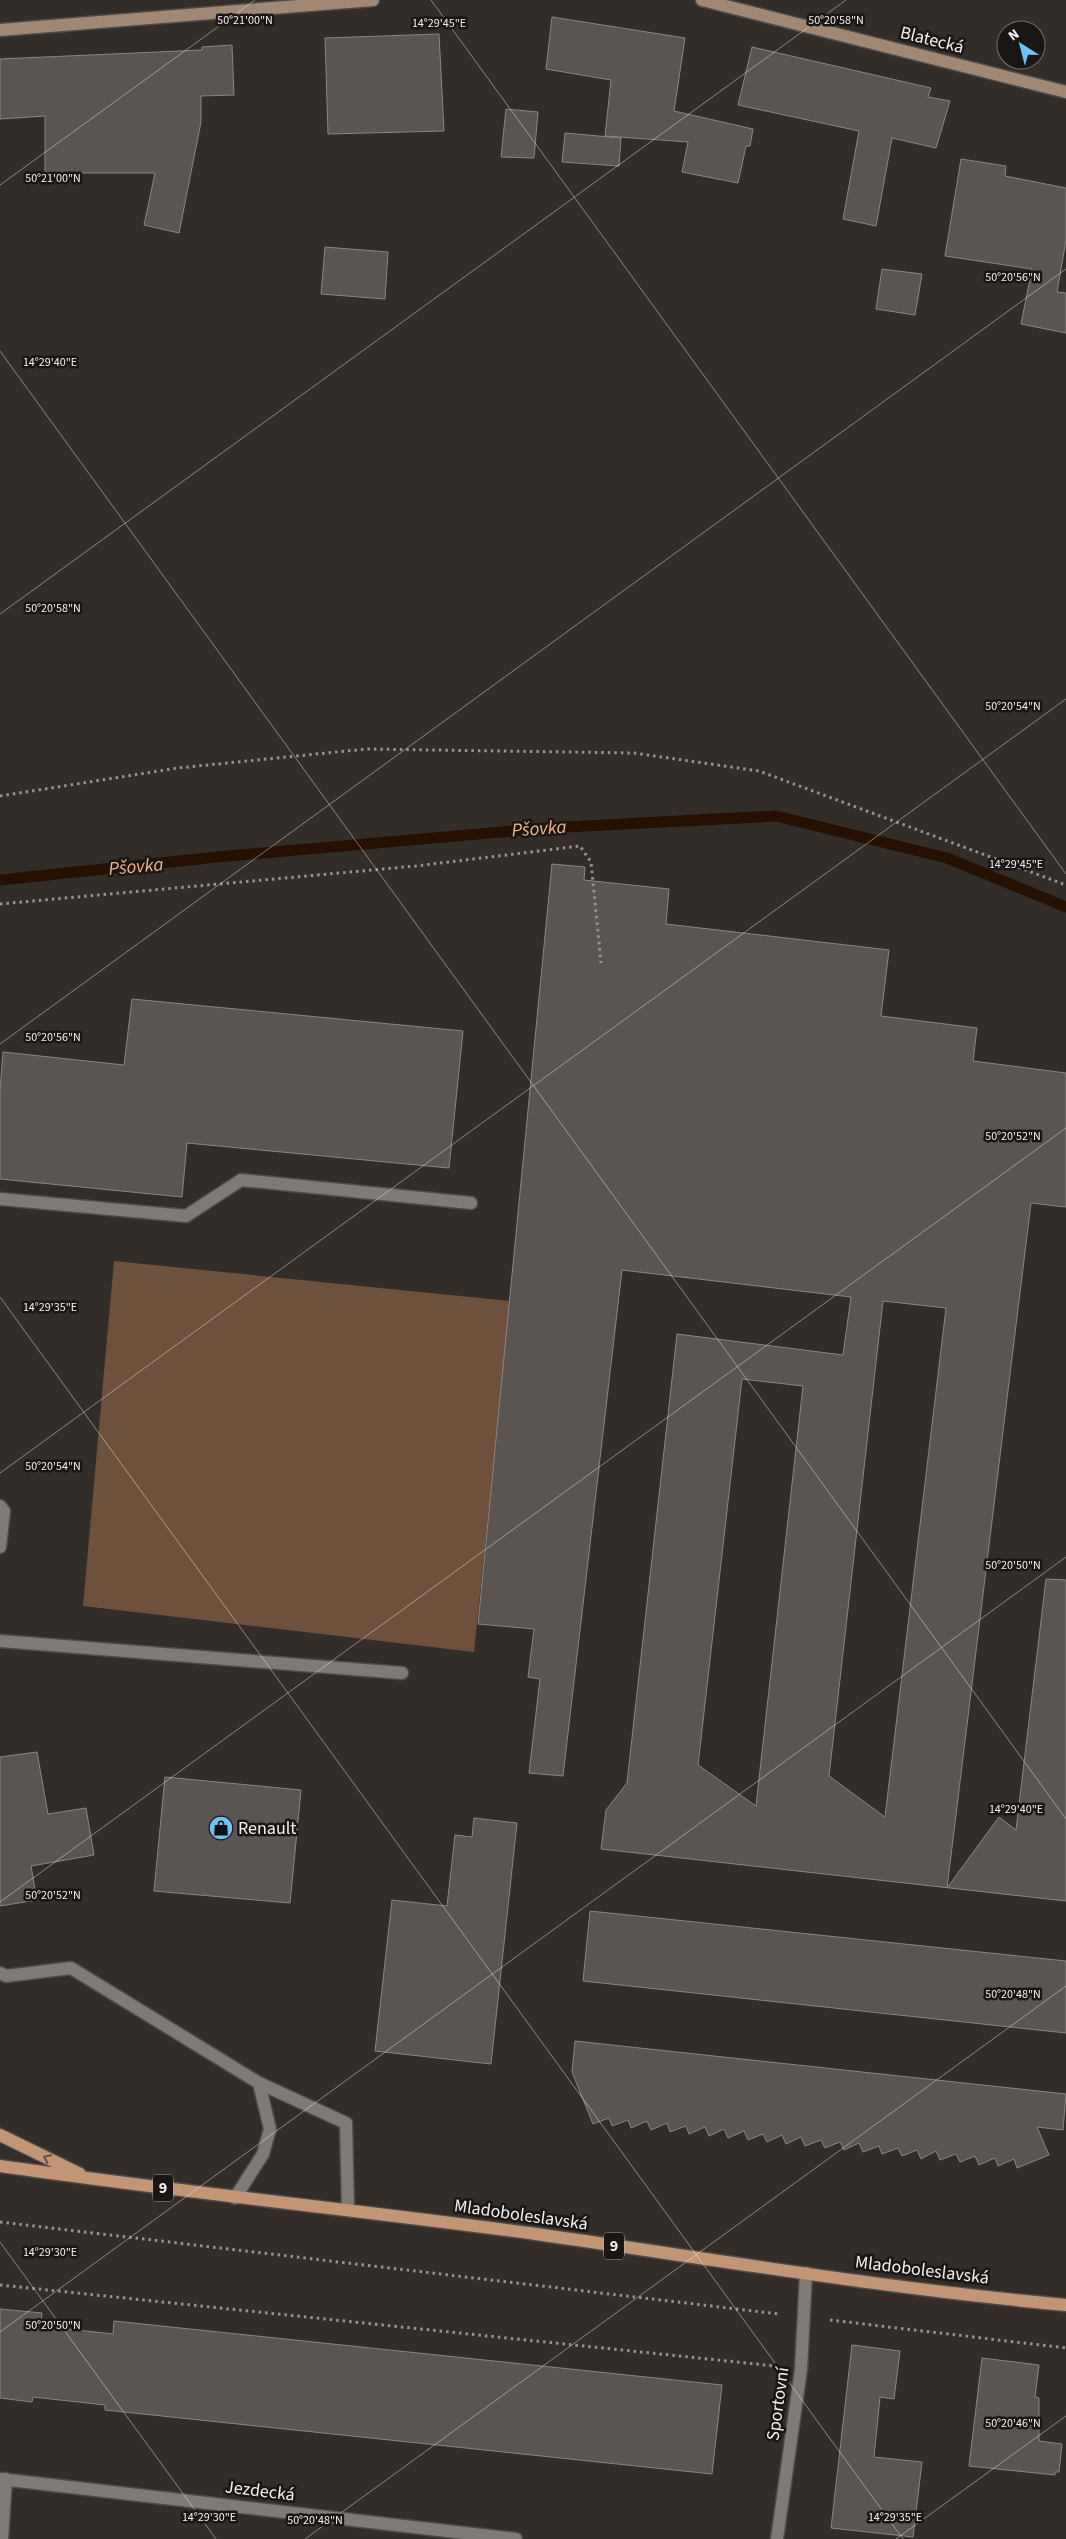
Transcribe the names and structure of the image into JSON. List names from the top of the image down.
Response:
{
  "streets": {
    "main road": ["9", "Mladoboleslavská"],
    "street": ["Blatecká", "Sportovní", "Jezdecká"]
  },
  "crossings": [
    ["9", "Mladoboleslavská"],
    ["Mladoboleslavská", "Sportovní"]
  ],
  "water": ["Pšovka"],
  "places": {
    "shop": ["Renault"]
  },
  "north": "top left",
  "coordinates": [
    "50°21'00\"N",
    "50°20'58\"N",
    "14°29'45\"E",
    "50°20'56\"N",
    "14°29'40\"E",
    "50°20'54\"N",
    "50°20'52\"N",
    "14°29'35\"E",
    "50°20'50\"N",
    "50°20'48\"N",
    "14°29'30\"E",
    "50°20'46\"N"
  ]
}
